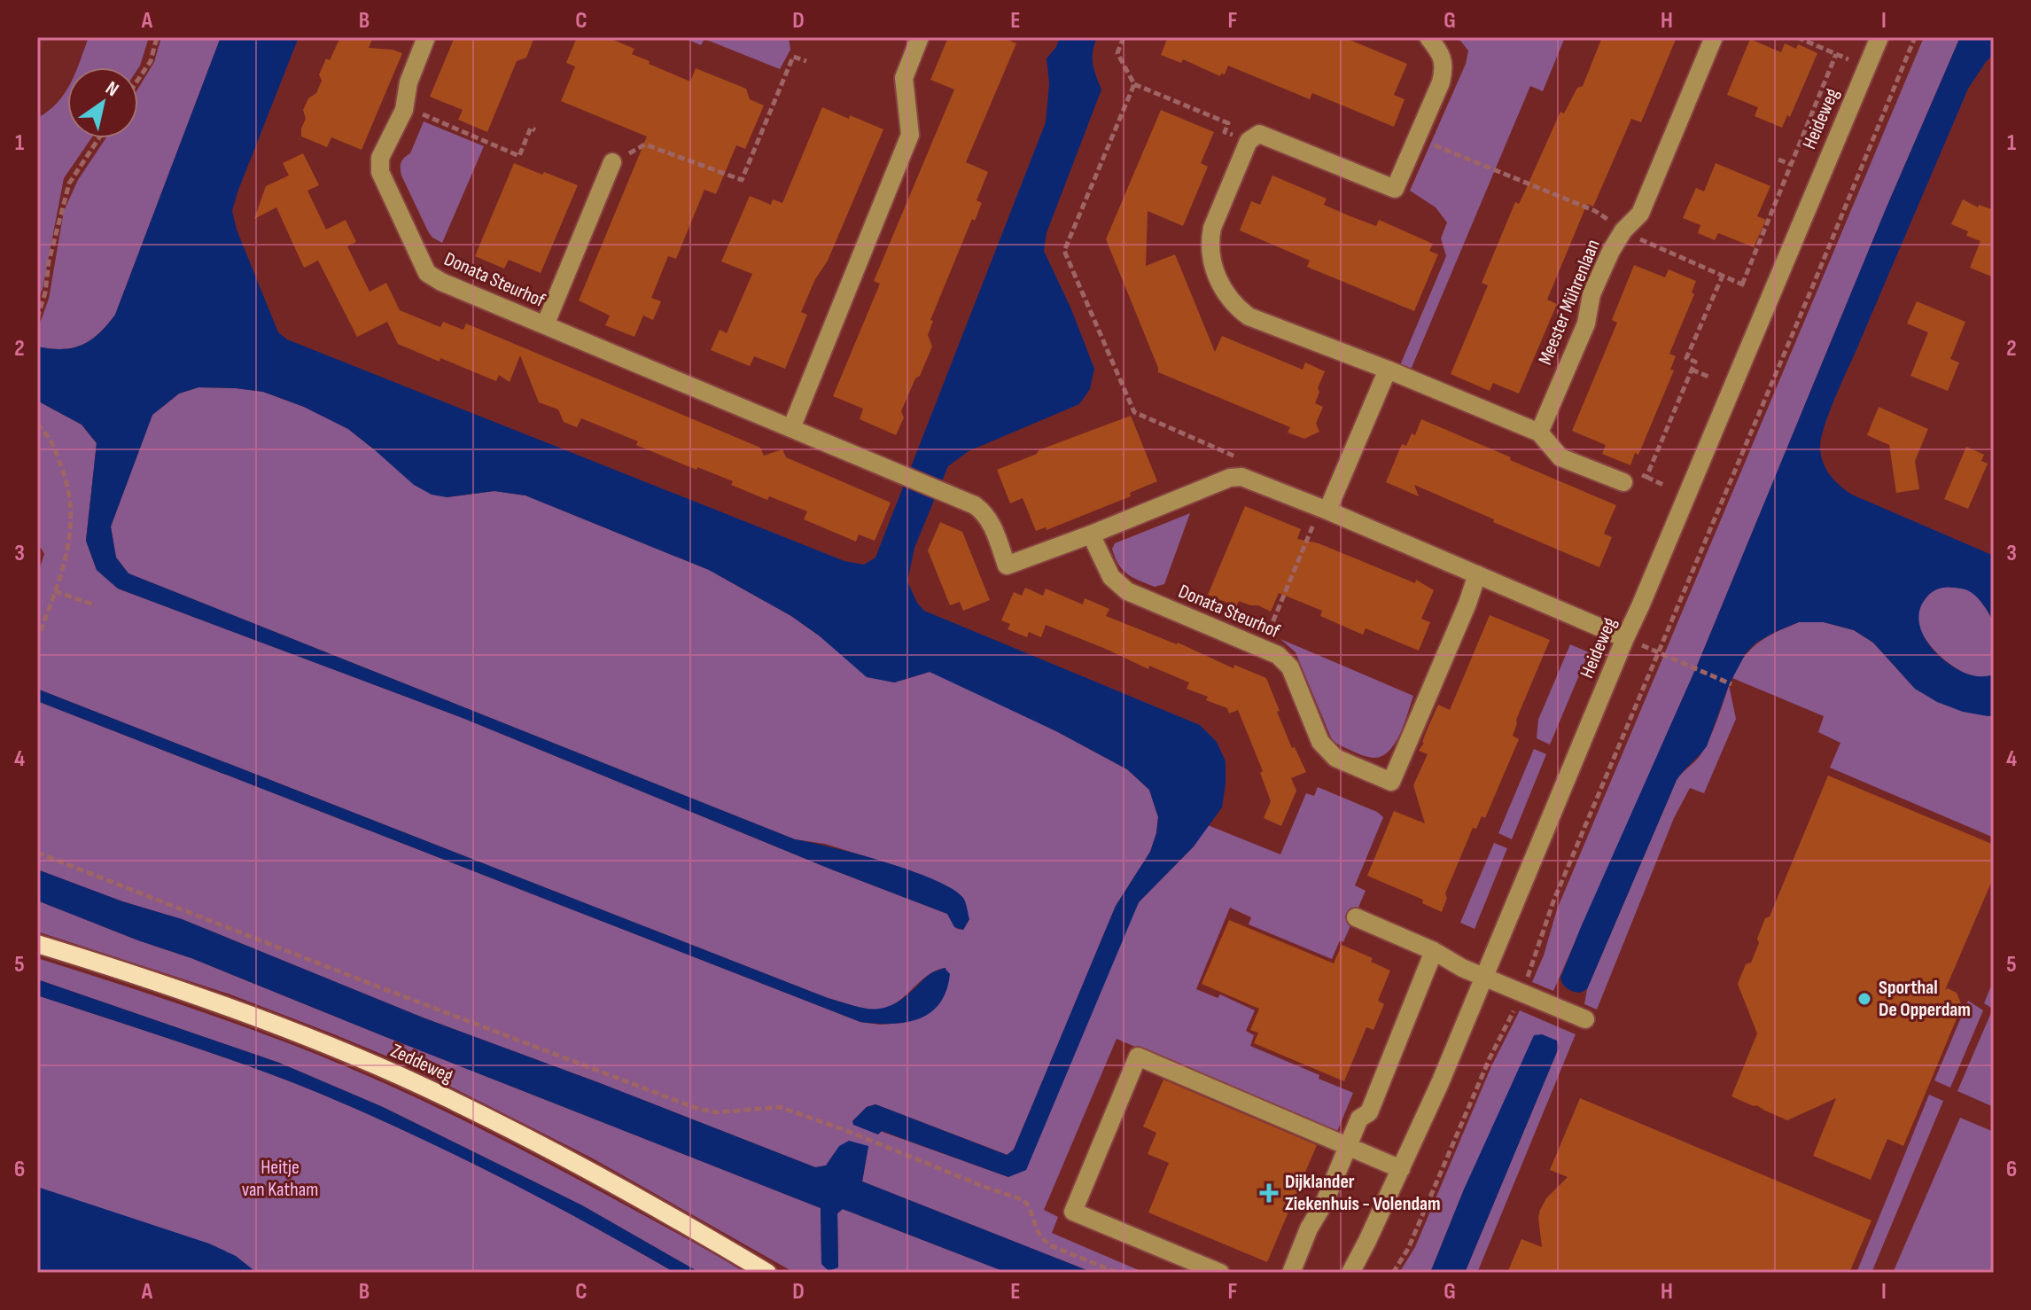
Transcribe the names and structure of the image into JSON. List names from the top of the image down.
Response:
{
  "streets": {
    "main road": ["Zeddeweg"],
    "street": ["Heideweg", "Donata Steurhof", "Meester Mührenlaan"]
  },
  "parks": ["Heitje van Katham"],
  "places": {
    "other": ["Sporthal De Opperdam"],
    "health": ["Dijklander Ziekenhuis - Volendam"]
  },
  "north": "top right",
  "grid": {
    "columns": [
      "A",
      "B",
      "C",
      "D",
      "E",
      "F",
      "G",
      "H",
      "I"
    ],
    "rows": [
      "1",
      "2",
      "3",
      "4",
      "5",
      "6"
    ]
  }
}
